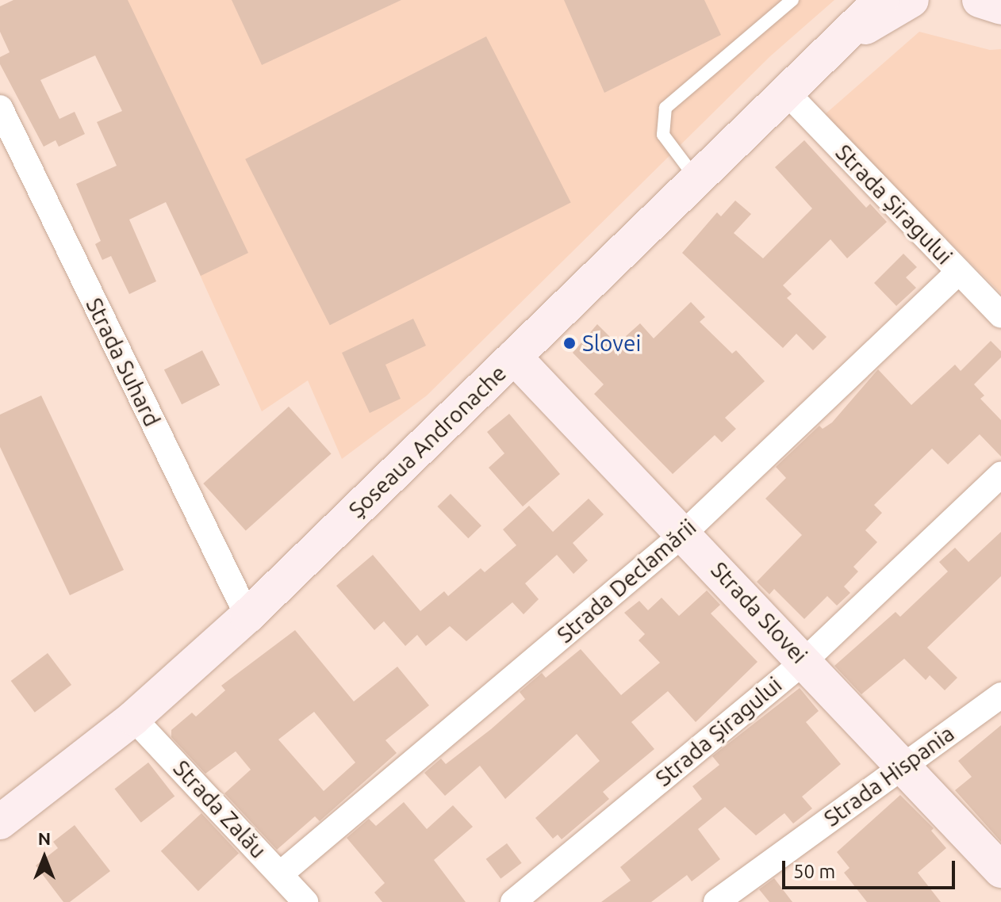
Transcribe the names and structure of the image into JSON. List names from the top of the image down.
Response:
{
  "streets": {
    "main road": ["Șoseaua Andronache", "Strada Slovei"],
    "street": [
      "Strada Șiragului",
      "Strada Suhard",
      "Strada Declamării",
      "Strada Hispania",
      "Strada Zalău"
    ]
  },
  "crossings": [
    ["Strada Șiragului", "Șoseaua Andronache"],
    ["Strada Șiragului", "Strada Declamării"],
    ["Strada Șiragului", "Strada Slovei"],
    ["Strada Suhard", "Șoseaua Andronache"],
    ["Șoseaua Andronache", "Strada Slovei"],
    ["Șoseaua Andronache", "Strada Zalău"],
    ["Strada Declamării", "Strada Slovei"],
    ["Strada Declamării", "Strada Zalău"],
    ["Strada Slovei", "Strada Hispania"]
  ],
  "places": ["Slovei"],
  "scale_bar": "50 m",
  "north": "top"
}
